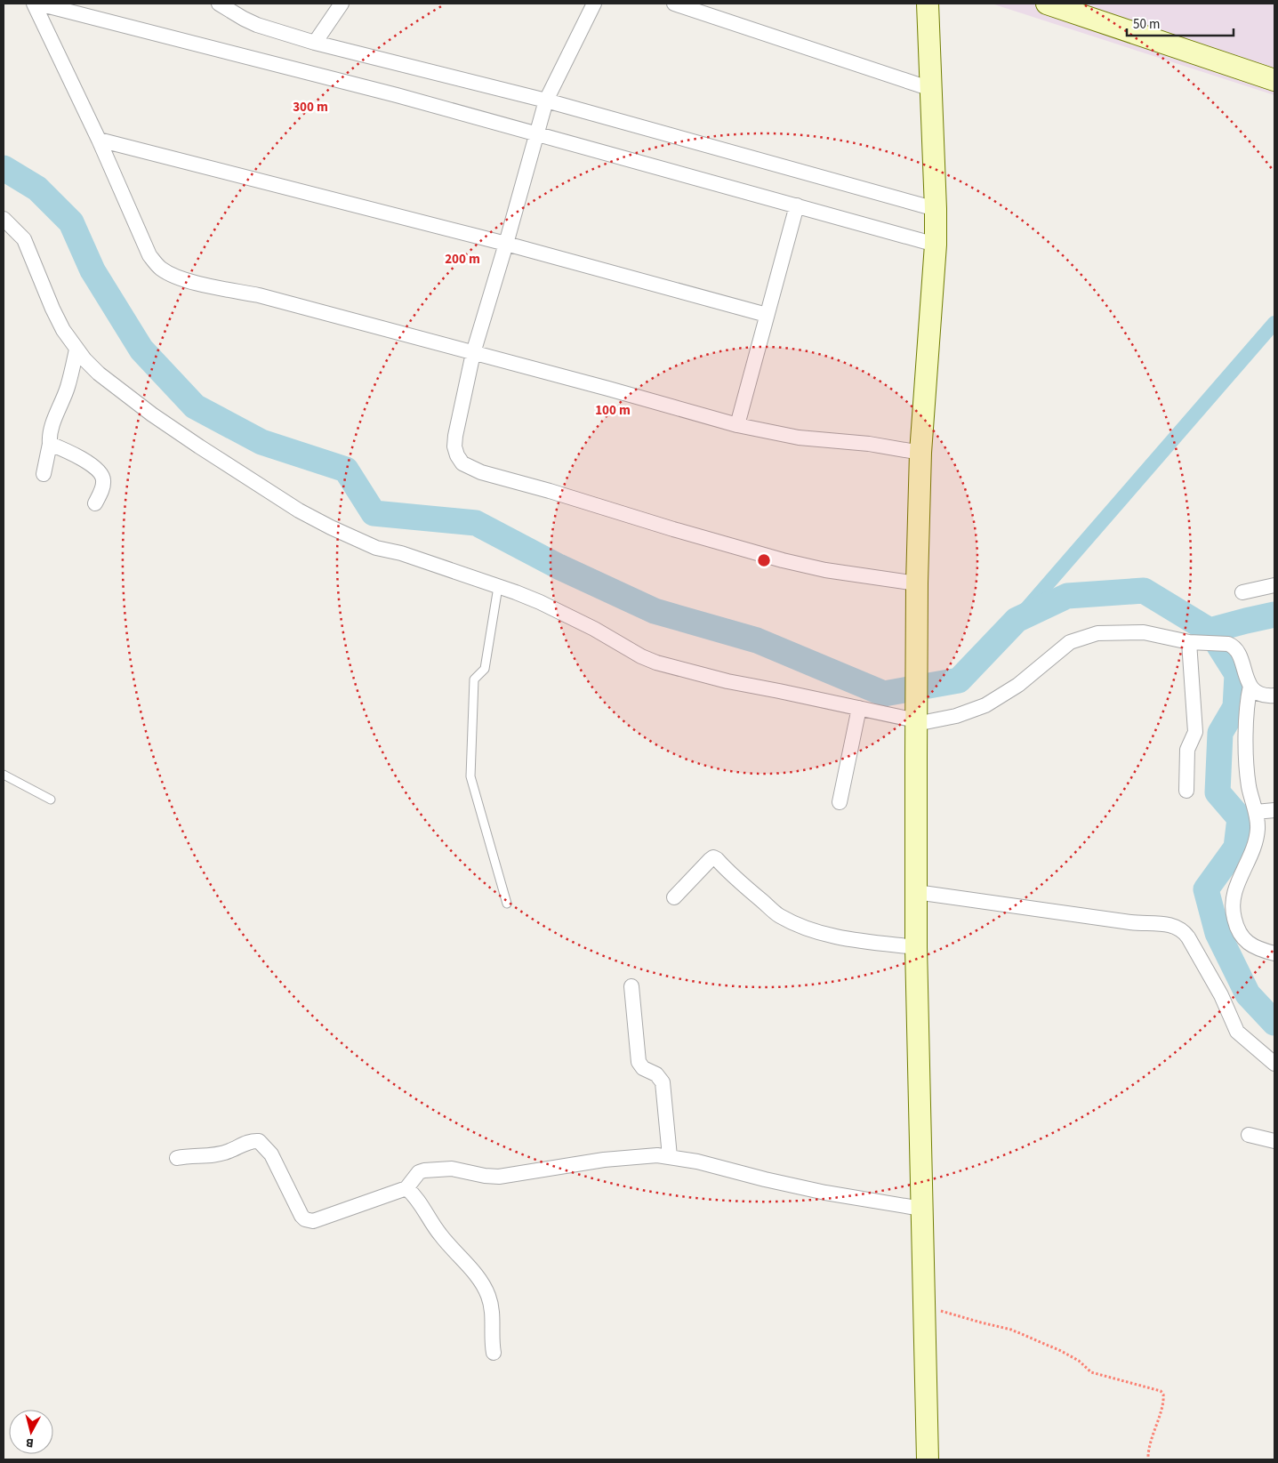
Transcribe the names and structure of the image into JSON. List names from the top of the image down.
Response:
{
  "scale_bar": "50 m",
  "north": "bottom",
  "rings": ["300 m", "200 m", "100 m"]
}
